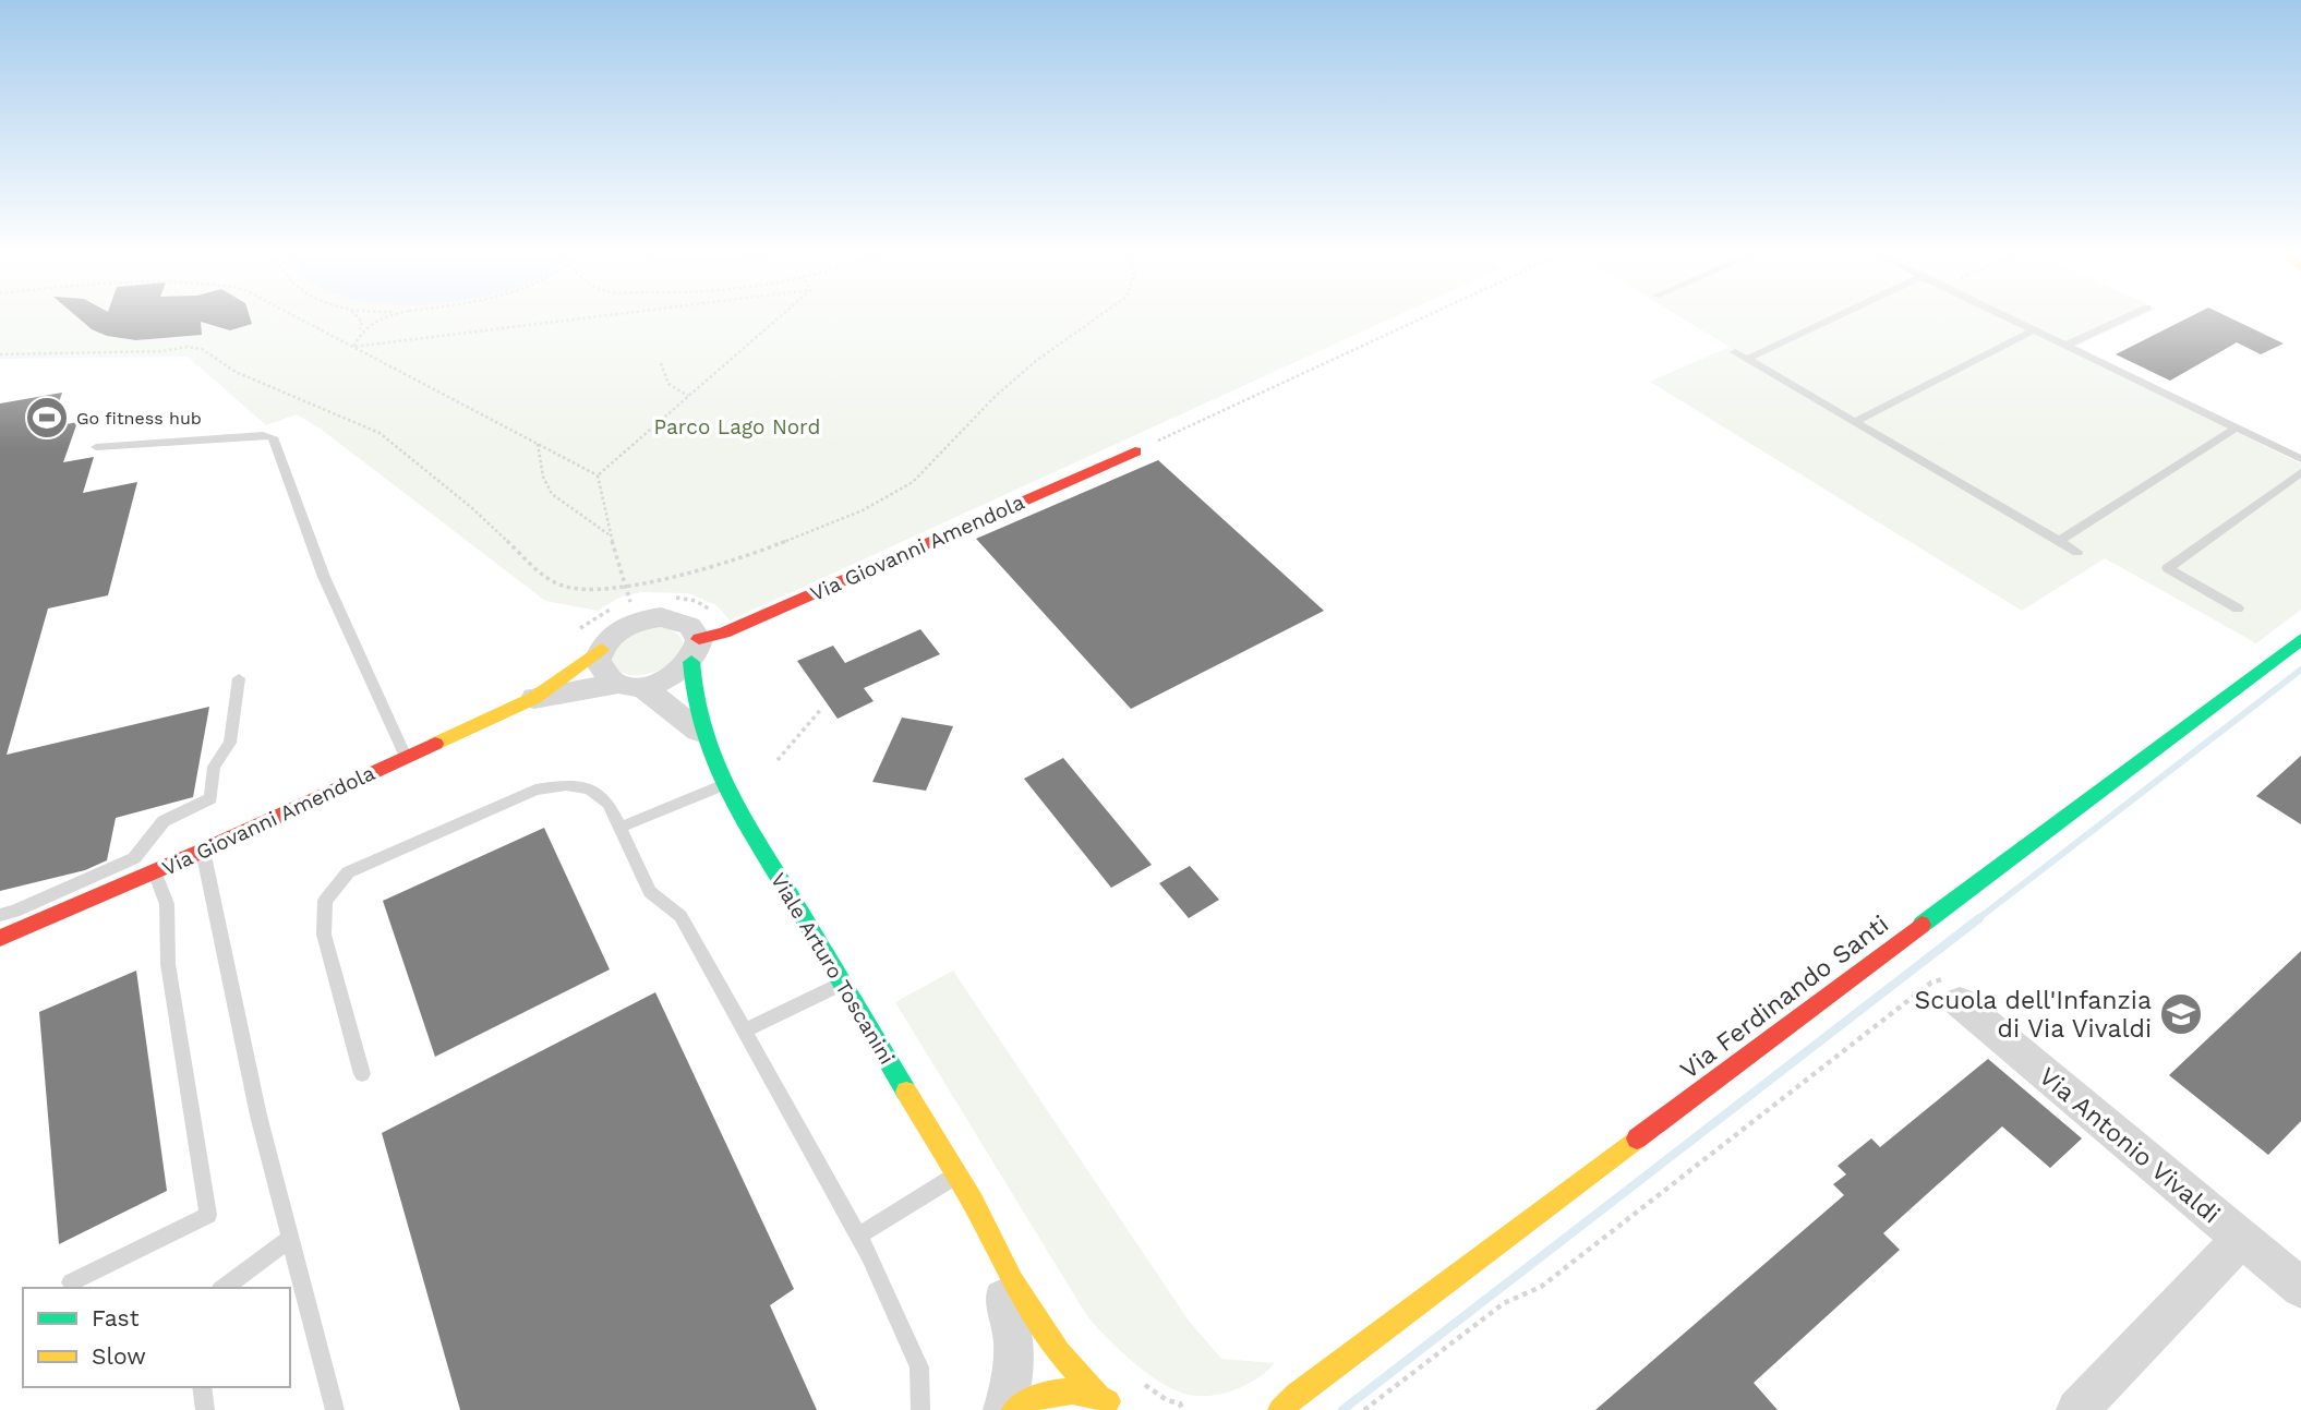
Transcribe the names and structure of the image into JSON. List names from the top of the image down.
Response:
{
  "streets": {
    "street": [
      "Via Giovanni Amendola",
      "Viale Arturo Toscanini",
      "Via Ferdinando Santi",
      "Via Antonio Vivaldi"
    ]
  },
  "crossings": [
    ["Via Giovanni Amendola", "Viale Arturo Toscanini"]
  ],
  "parks": ["Parco Lago Nord"],
  "places": {
    "sports": ["Go fitness hub"],
    "school or university": ["Scuola dell'Infanzia di Via Vivaldi"]
  },
  "legend": ["Fast", "Slow"]
}
